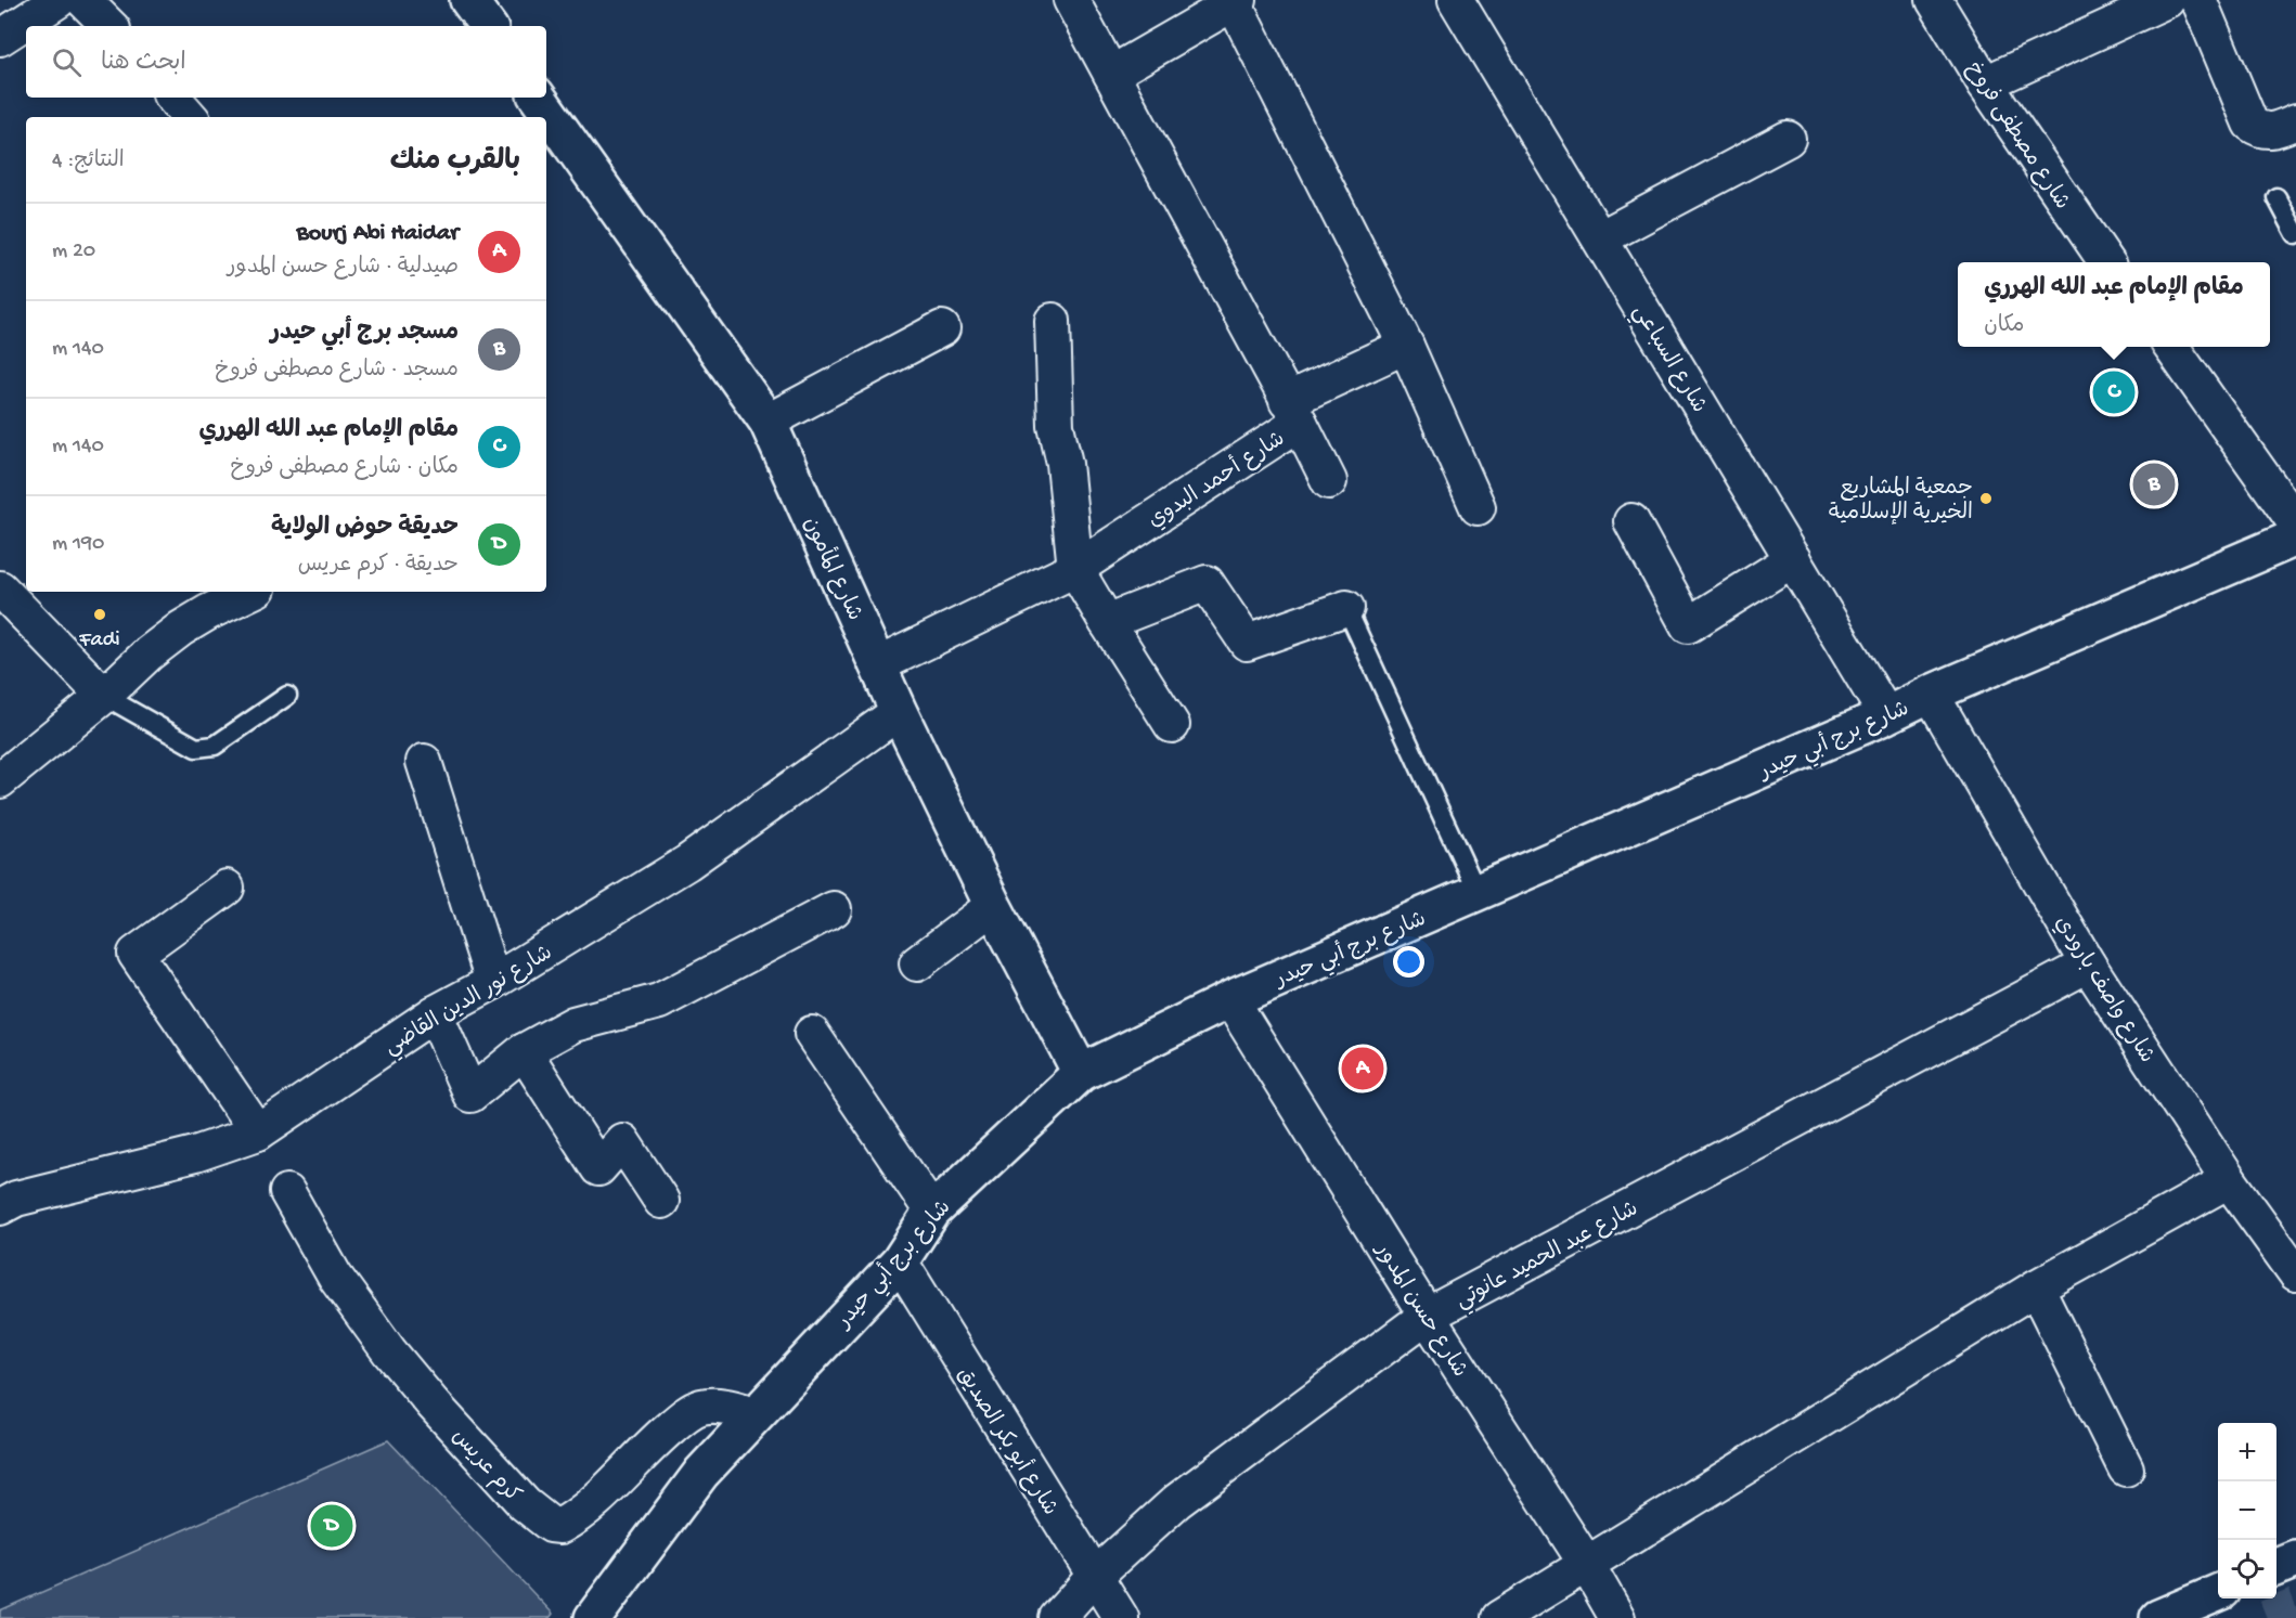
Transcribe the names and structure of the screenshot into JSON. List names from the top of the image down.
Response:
{
  "streets": {
    "street": [
      "شارع مصطفى فروخ",
      "شارع السباعي",
      "شارع أحمد البدوي",
      "شارع المأمون",
      "شارع برج أبي حيدر",
      "شارع واصف بارودي",
      "شارع نور الدين القاضي",
      "شارع عبد الحميد عانوتي",
      "شارع حسن المدور",
      "شارع أبو بكر الصديق",
      "كرم عريس"
    ]
  },
  "crossings": [
    ["شارع السباعي", "شارع برج أبي حيدر"],
    ["شارع أحمد البدوي", "شارع المأمون"],
    ["شارع المأمون", "شارع برج أبي حيدر"],
    ["شارع المأمون", "شارع نور الدين القاضي"],
    ["شارع برج أبي حيدر", "شارع واصف بارودي"],
    ["شارع برج أبي حيدر", "شارع حسن المدور"],
    ["شارع برج أبي حيدر", "شارع أبو بكر الصديق"],
    ["شارع برج أبي حيدر", "كرم عريس"],
    ["شارع واصف بارودي", "شارع عبد الحميد عانوتي"],
    ["شارع عبد الحميد عانوتي", "شارع حسن المدور"],
    ["شارع عبد الحميد عانوتي", "شارع أبو بكر الصديق"]
  ],
  "places": ["جمعية المشاريع الخيرية الإسلامية", "Fadi"],
  "page": {
    "search": "ابحث هنا",
    "heading": ["بالقرب منك", "النتائج: 4"],
    "list": [
      {
        "mark": "A",
        "name": "Bourj Abi Haidar",
        "note": "صيدلية · شارع حسن المدور",
        "value": "20 m"
      },
      {
        "mark": "B",
        "name": "مسجد برج أبي حيدر",
        "note": "مسجد · شارع مصطفى فروخ",
        "value": "140 m"
      },
      {
        "mark": "C",
        "name": "مقام الإمام عبد الله الهرري",
        "note": "مكان · شارع مصطفى فروخ",
        "value": "140 m"
      },
      {
        "mark": "D",
        "name": "حديقة حوض الولاية",
        "note": "حديقة · كرم عريس",
        "value": "190 m"
      }
    ],
    "popup": ["مقام الإمام عبد الله الهرري", "مكان"],
    "pins": [
      "C",
      "B",
      "A",
      "D"
    ],
    "map_buttons": ["+", "−"]
  }
}
